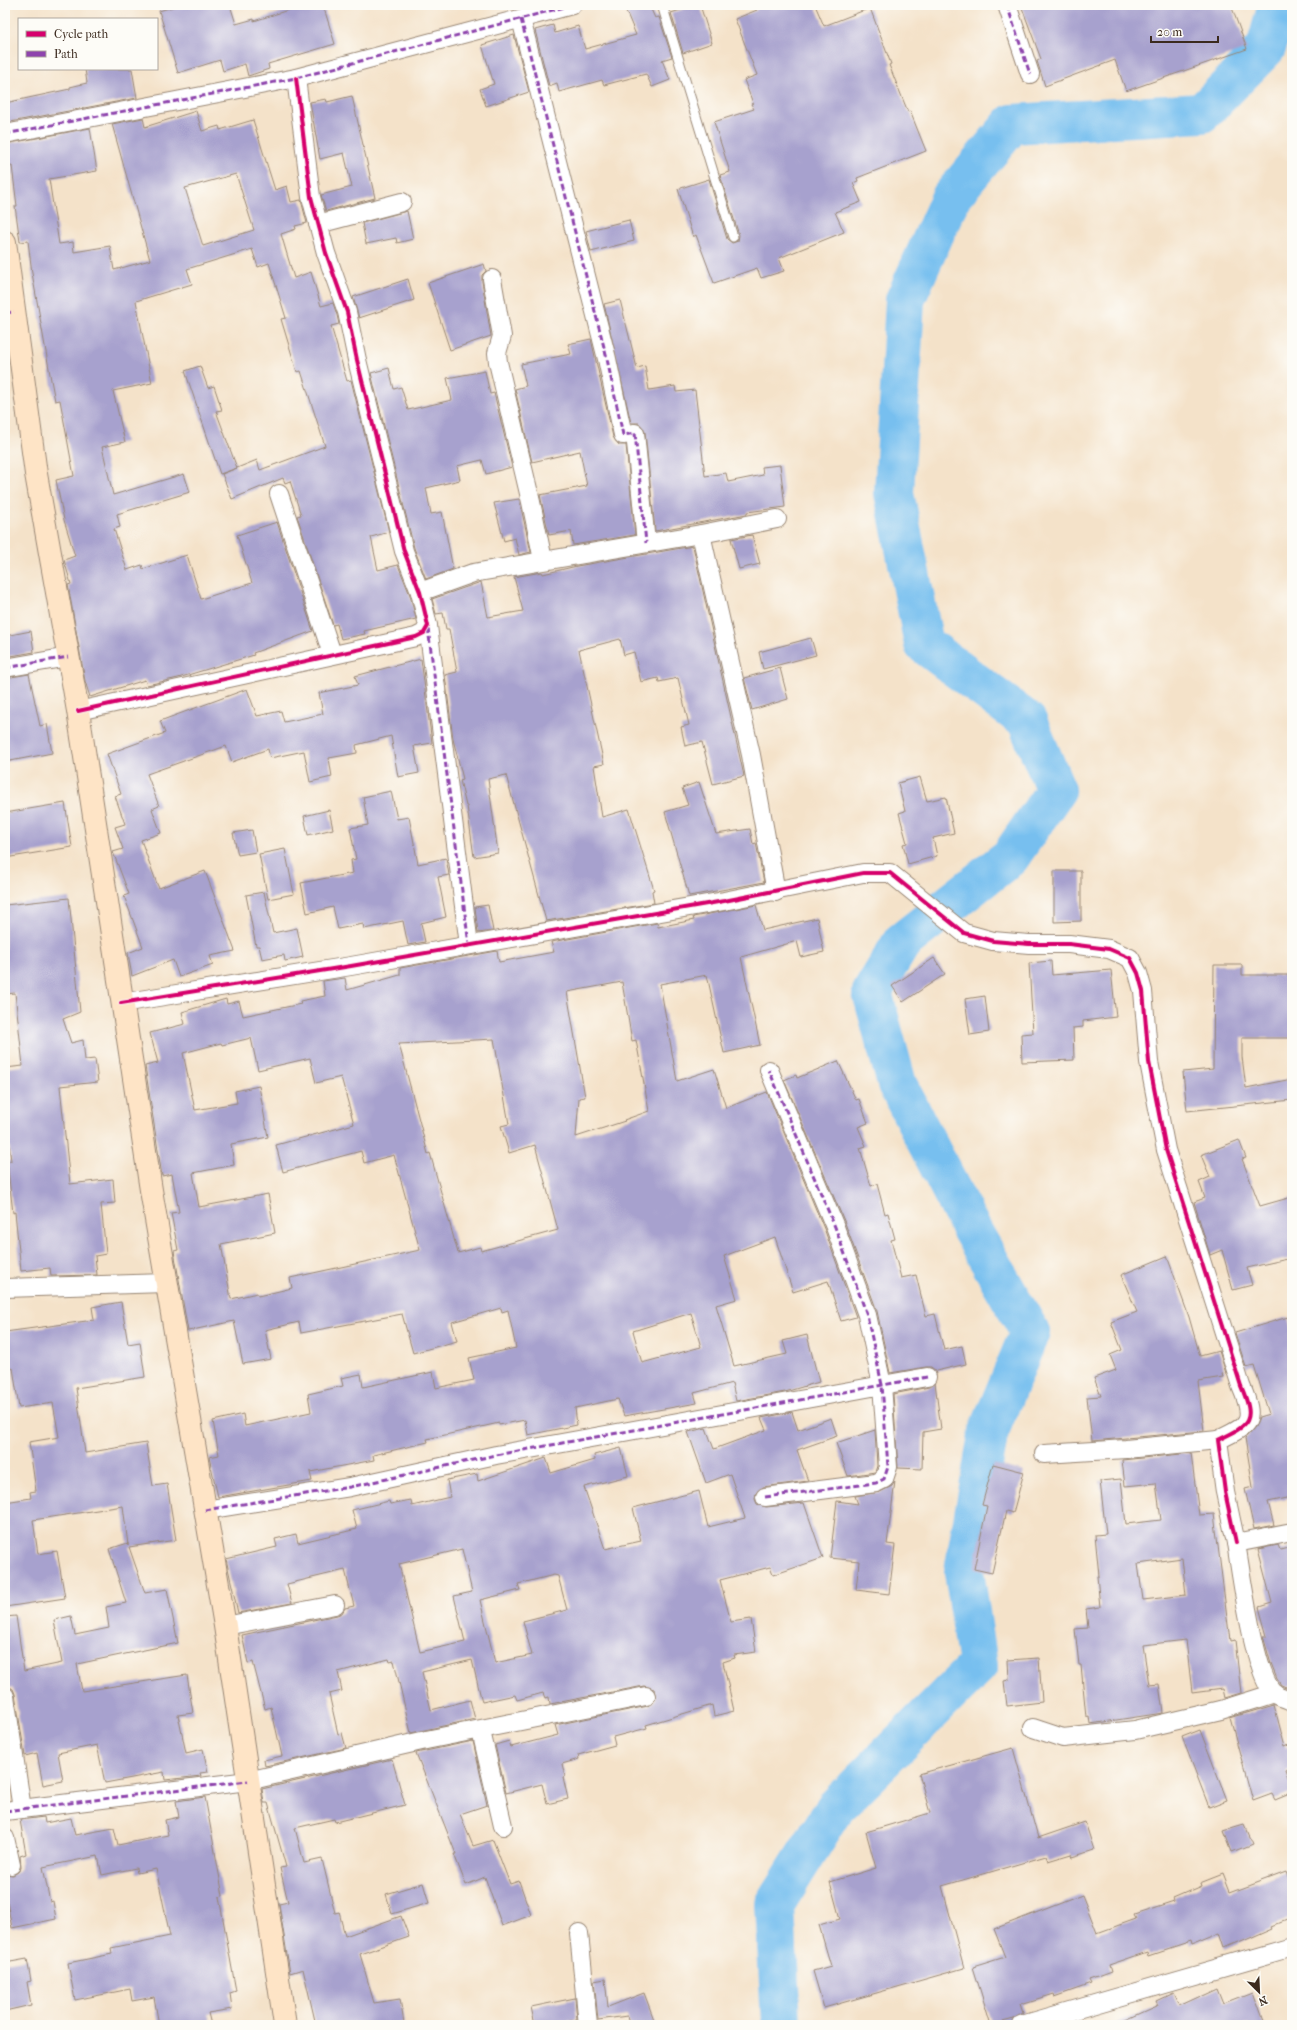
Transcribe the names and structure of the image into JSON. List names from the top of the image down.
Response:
{
  "legend": ["Cycle path", "Path"],
  "scale_bar": "20 m",
  "north": "bottom right"
}
